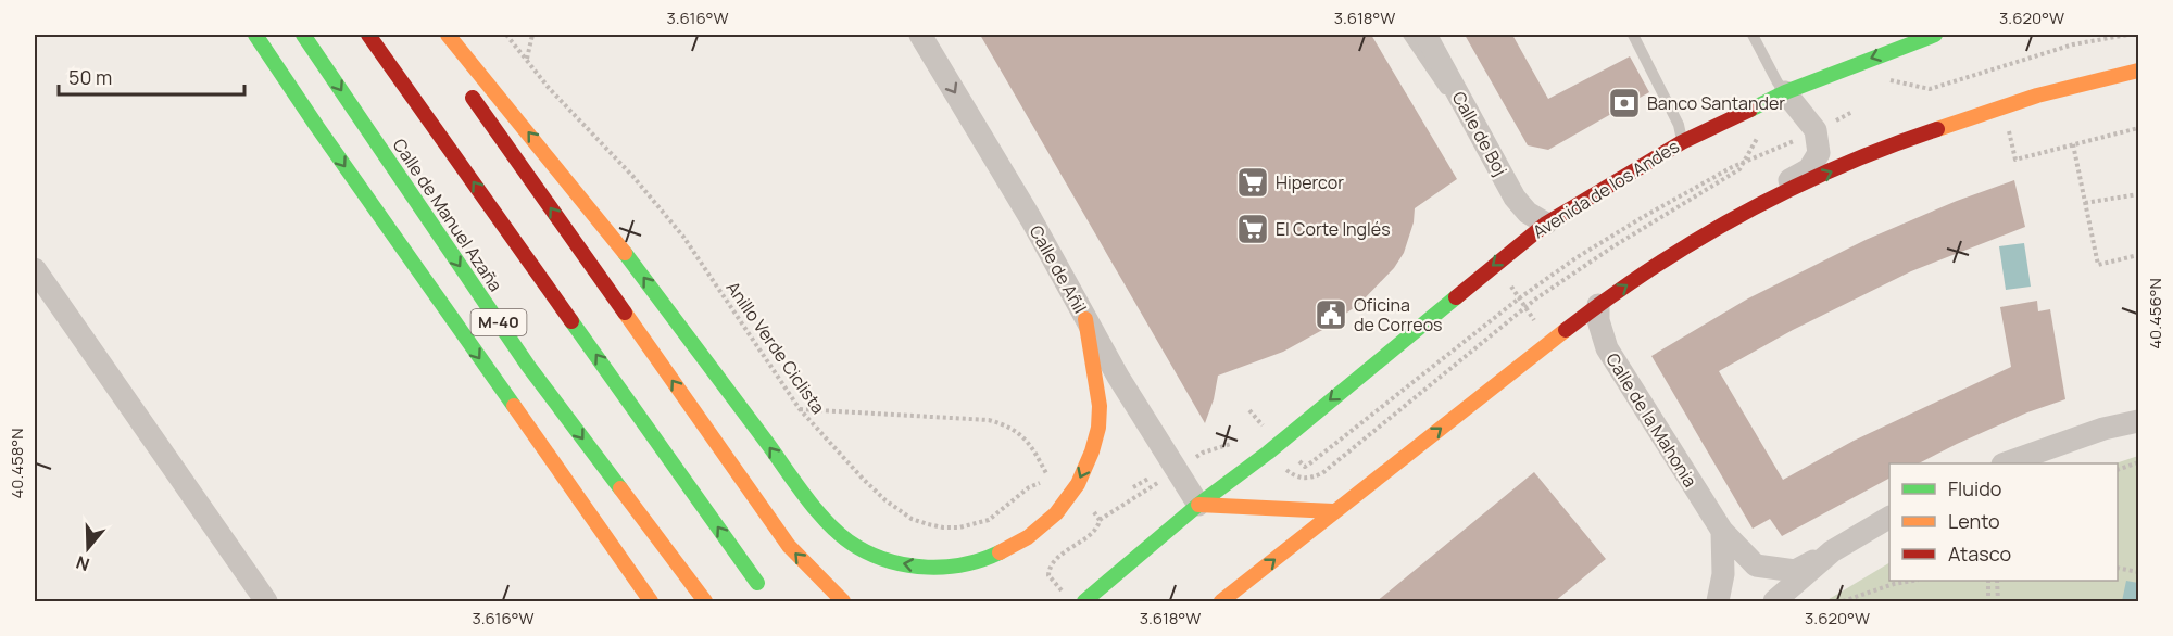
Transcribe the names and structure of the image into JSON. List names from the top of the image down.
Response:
{
  "streets": {
    "main road": ["Avenida de los Andes", "Calle de Manuel Azaña", "M-40"],
    "street": ["Calle de Boj", "Calle de Añil", "Calle de la Mahonia"],
    "path": ["Anillo Verde Ciclista"]
  },
  "crossings": [
    ["Calle de Boj", "Avenida de los Andes"],
    ["Avenida de los Andes", "Calle de Añil"]
  ],
  "one_way": ["Calle de Añil"],
  "places": {
    "bank": ["Banco Santander"],
    "supermarket": ["Hipercor", "El Corte Inglés"],
    "public building": ["Oficina de Correos"]
  },
  "legend": ["Fluido", "Lento", "Atasco"],
  "scale_bar": "50 m",
  "north": "bottom",
  "coordinates": [
    "3.616°W",
    "3.618°W",
    "3.620°W",
    "40.456°N",
    "40.458°N"
  ]
}
